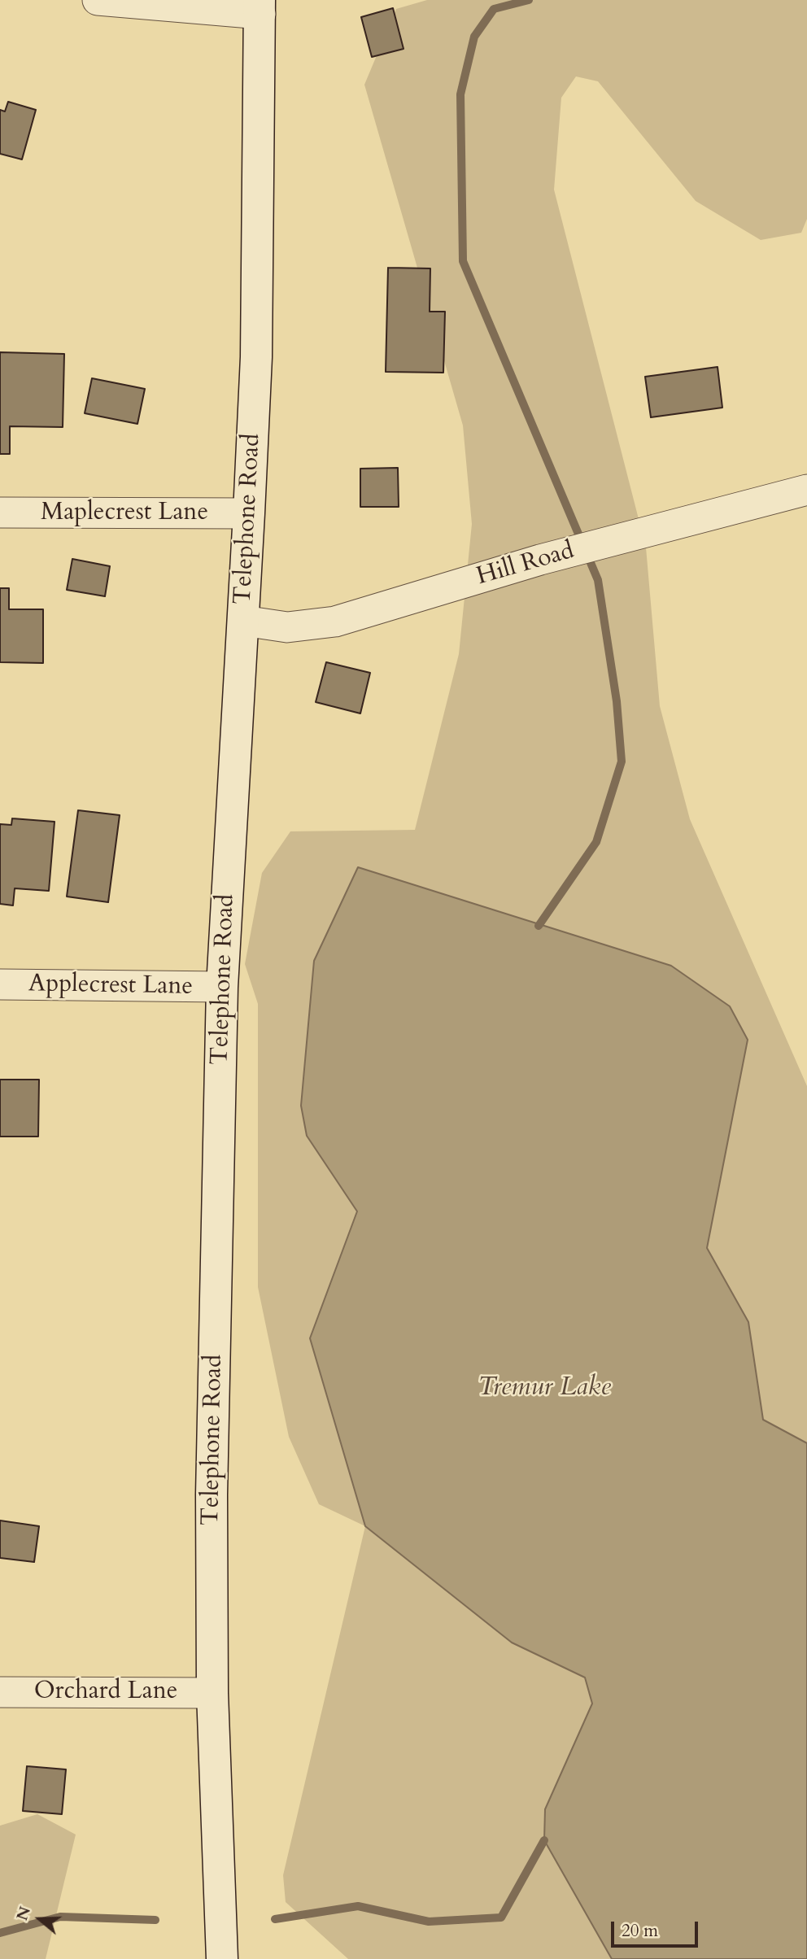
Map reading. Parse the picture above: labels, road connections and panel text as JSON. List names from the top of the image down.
{
  "streets": {
    "street": [
      "Maplecrest Lane",
      "Telephone Road",
      "Hill Road",
      "Applecrest Lane",
      "Orchard Lane"
    ]
  },
  "crossings": [
    ["Maplecrest Lane", "Telephone Road"],
    ["Telephone Road", "Hill Road"],
    ["Telephone Road", "Applecrest Lane"],
    ["Telephone Road", "Orchard Lane"]
  ],
  "water": ["Tremur Lake"],
  "scale_bar": "20 m",
  "north": "left"
}
